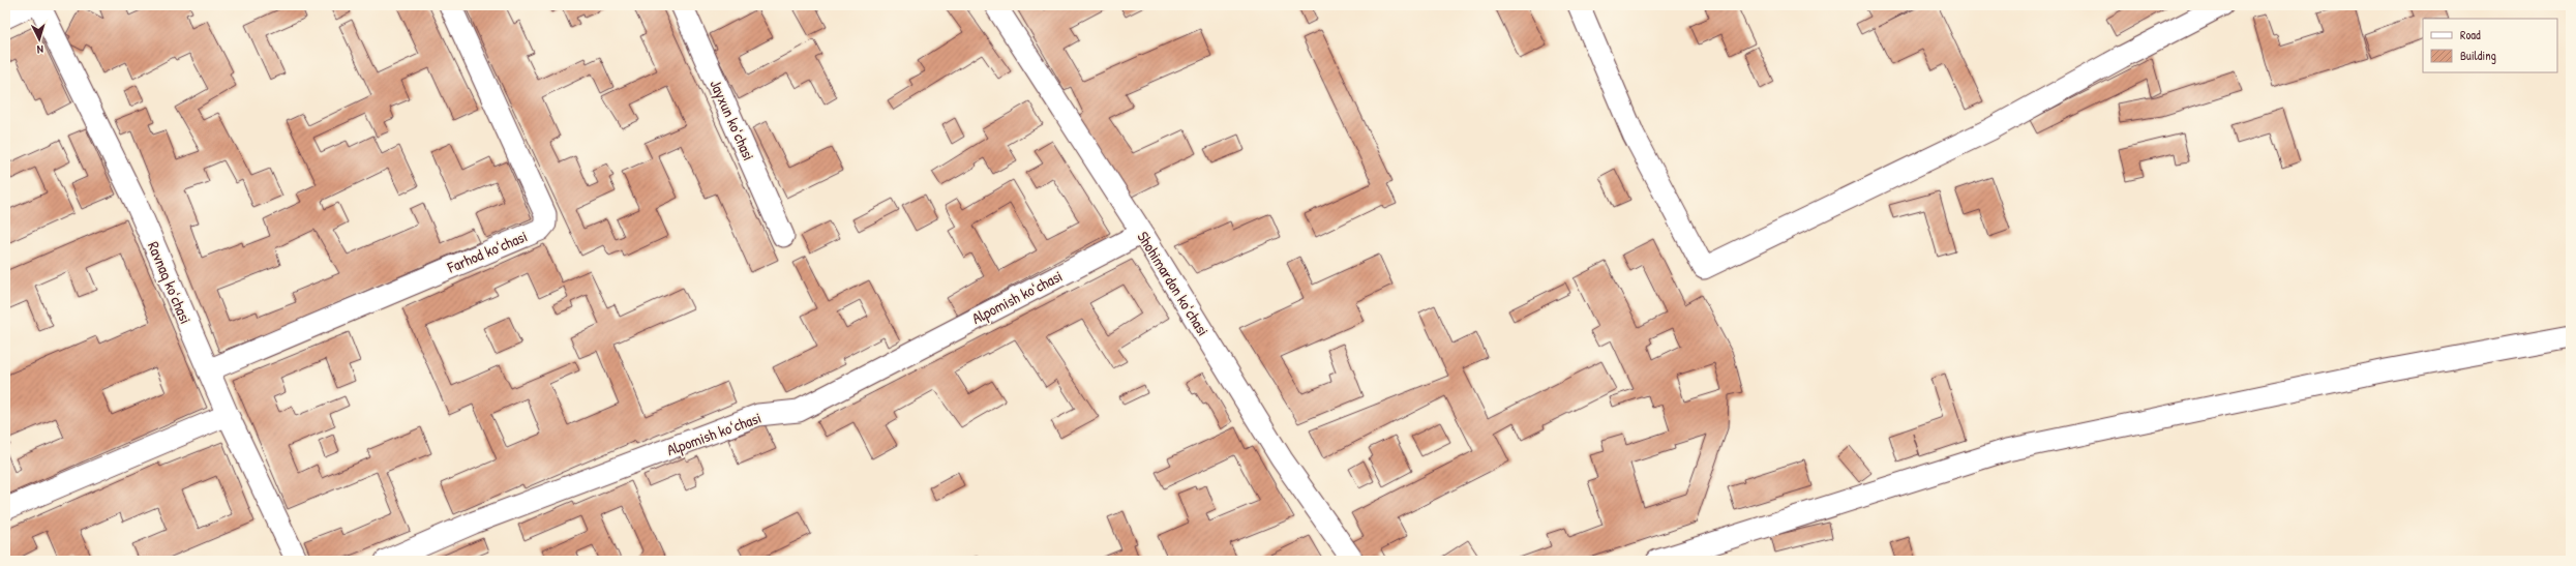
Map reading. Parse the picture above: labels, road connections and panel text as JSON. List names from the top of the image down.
{
  "streets": {
    "street": [
      "Jayxun koʻchasi",
      "Farhod koʻchasi",
      "Ravnaq koʻchasi",
      "Shohimardon koʻchasi",
      "Alpomish koʻchasi"
    ]
  },
  "crossings": [
    ["Farhod koʻchasi", "Ravnaq koʻchasi"],
    ["Shohimardon koʻchasi", "Alpomish koʻchasi"]
  ],
  "legend": ["Road", "Building"],
  "north": "bottom"
}
